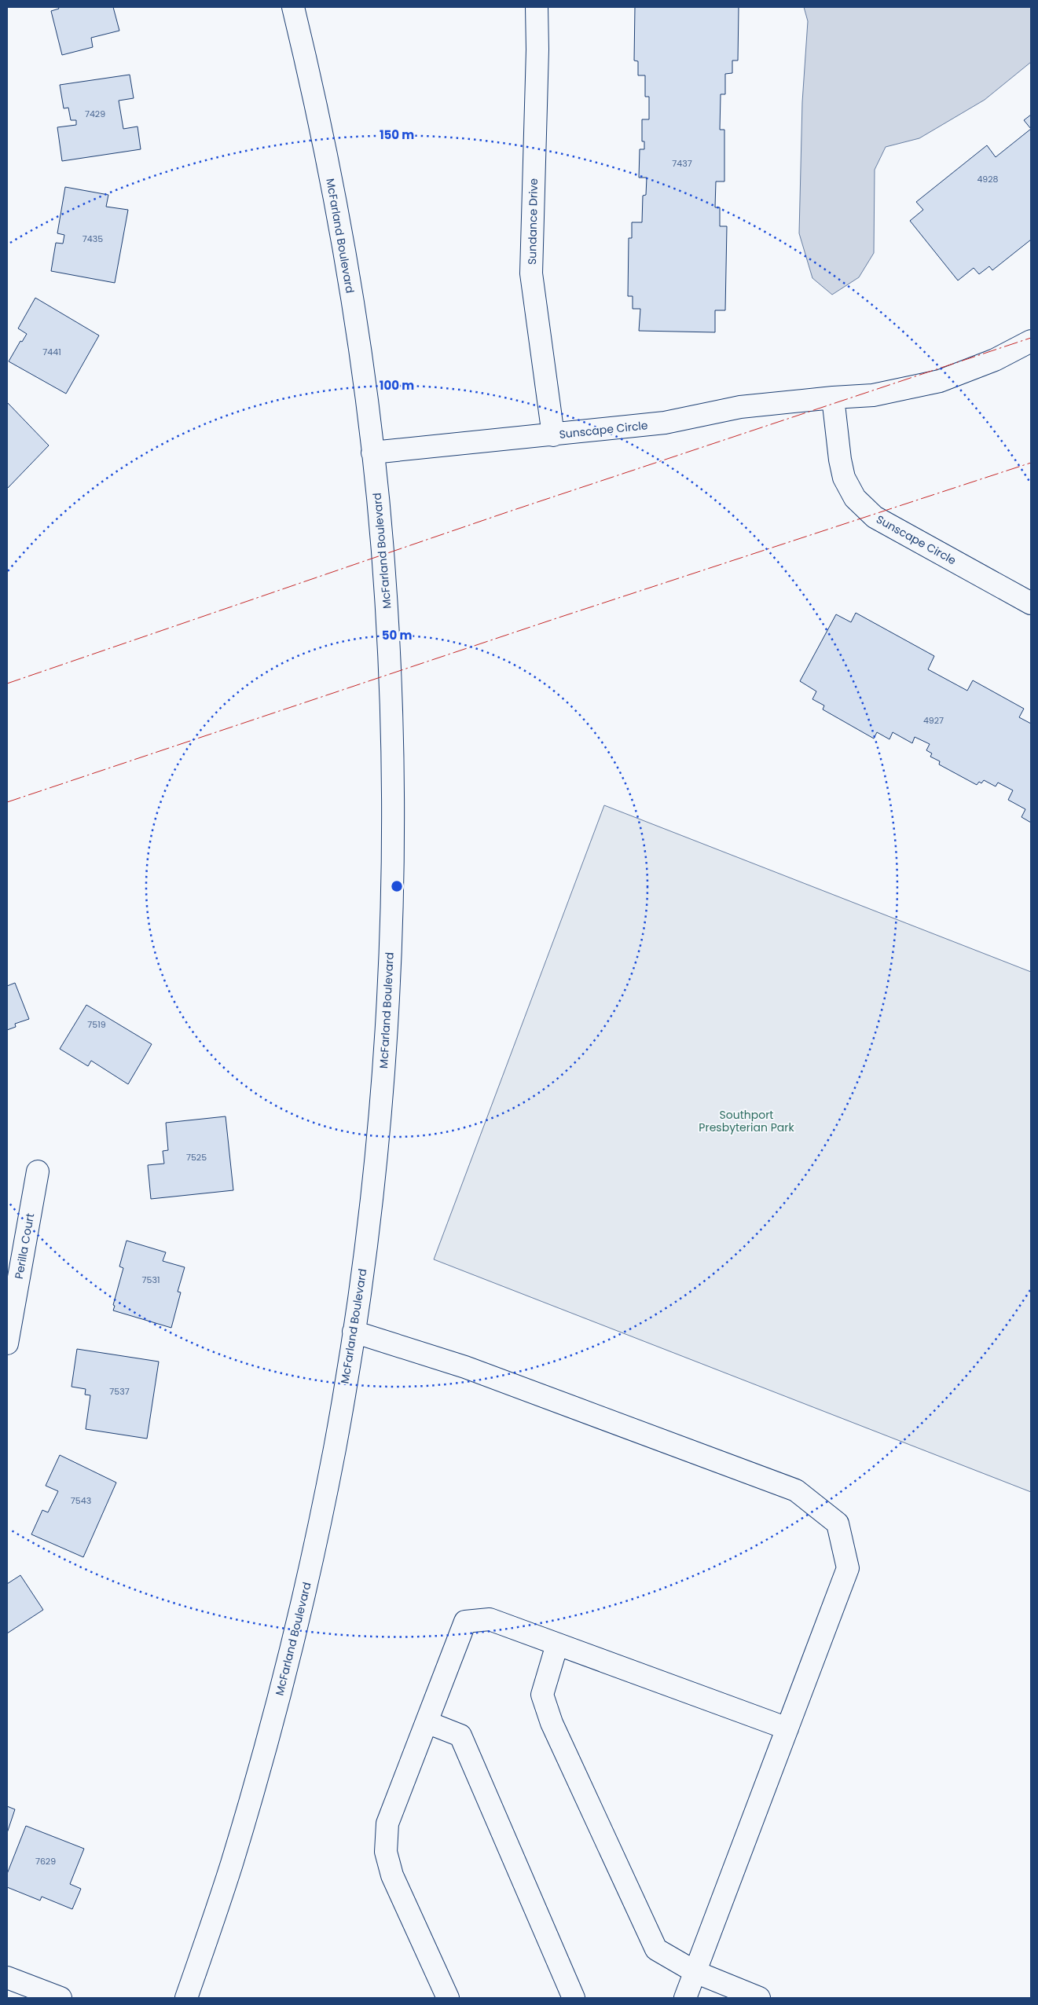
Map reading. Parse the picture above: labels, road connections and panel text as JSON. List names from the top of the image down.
{
  "streets": {
    "street": [
      "Sundance Drive",
      "McFarland Boulevard",
      "Sunscape Circle",
      "Perilla Court"
    ]
  },
  "crossings": [
    ["Sundance Drive", "Sunscape Circle"],
    ["McFarland Boulevard", "Sunscape Circle"]
  ],
  "parks": ["Southport Presbyterian Park"],
  "house_numbers": [
    "7429",
    "7437",
    "4928",
    "7435",
    "7441",
    "4927",
    "7519",
    "7525",
    "7531",
    "7537",
    "7543",
    "7629"
  ],
  "rings": ["150 m", "100 m", "50 m"]
}
